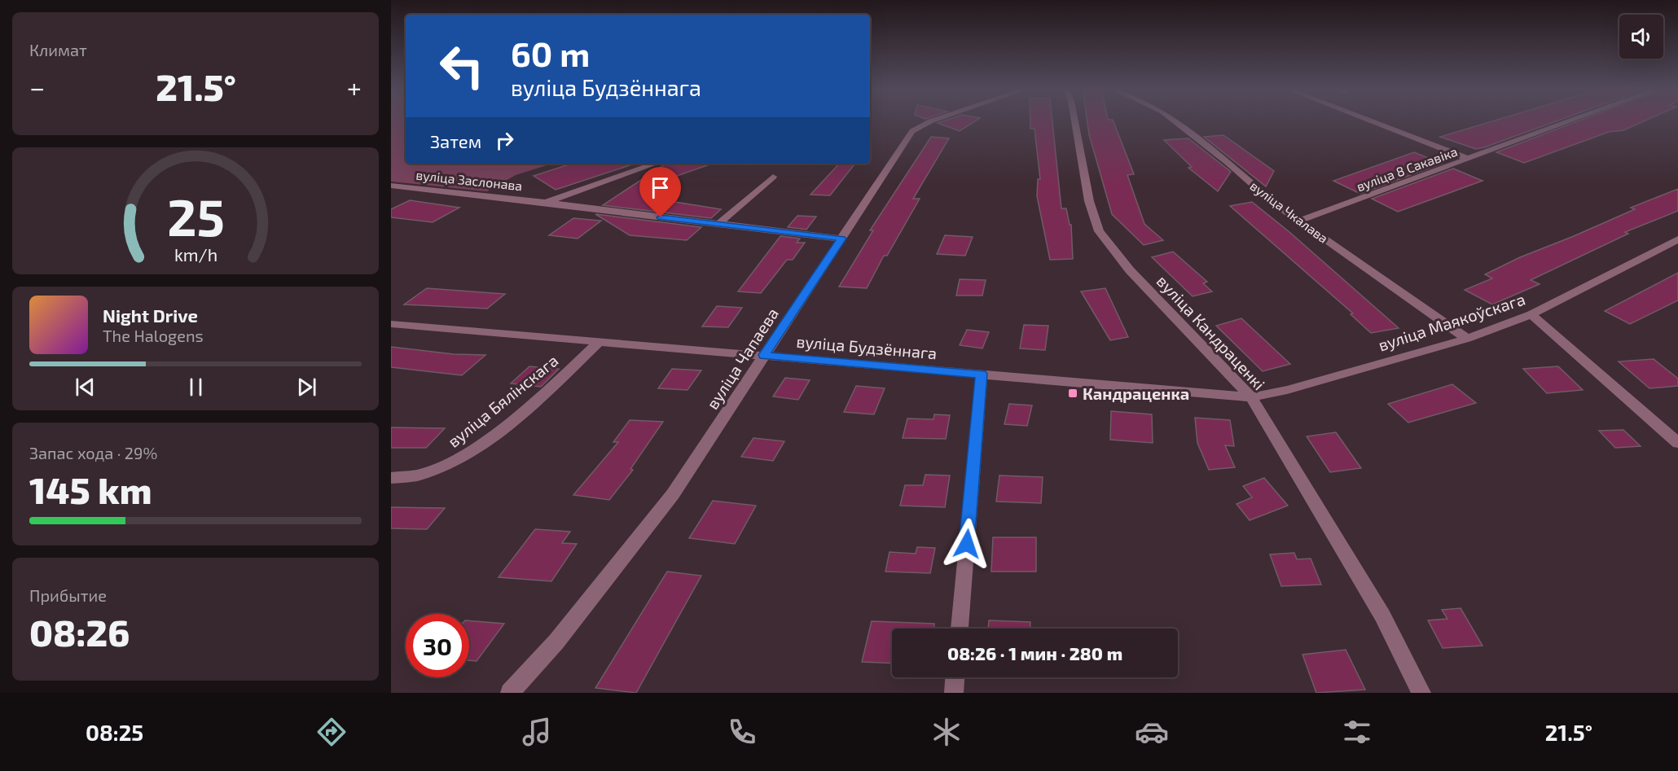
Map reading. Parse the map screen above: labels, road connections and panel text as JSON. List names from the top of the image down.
{
  "streets": {
    "street": [
      "вуліца 8 Сакавіка",
      "вуліца Заслонава",
      "вуліца Чкалава",
      "вуліца Маякоўскага",
      "вуліца Кандраценкі",
      "вуліца Будзённага",
      "вуліца Чапаева",
      "вуліца Бялінскага"
    ]
  },
  "crossings": [
    ["вуліца 8 Сакавіка", "вуліца Чкалава"],
    ["вуліца Заслонава", "вуліца Чапаева"],
    ["вуліца Чкалава", "вуліца Маякоўскага"],
    ["вуліца Маякоўскага", "вуліца Кандраценкі"],
    ["вуліца Маякоўскага", "вуліца Будзённага"],
    ["вуліца Кандраценкі", "вуліца Будзённага"],
    ["вуліца Будзённага", "вуліца Чапаева"],
    ["вуліца Будзённага", "вуліца Бялінскага"]
  ],
  "places": {
    "transit": ["Кандраценка"]
  },
  "page": {
    "tile": [
      "Климат",
      ["Запас хода · 29%", "145 km"],
      ["Прибытие", "08:26"]
    ],
    "turn": ["60 m", "вуліца Будзённага"],
    "heat": ["−", "21.5°", "+"],
    "then": "Затем",
    "song": ["Night Drive", "The Halogens"],
    "limit": "30",
    "trip": "08:26 · 1 мин · 280 m",
    "tabs": ["08:25", "21.5°"],
    "gauge": ["25", "km/h"]
  }
}
